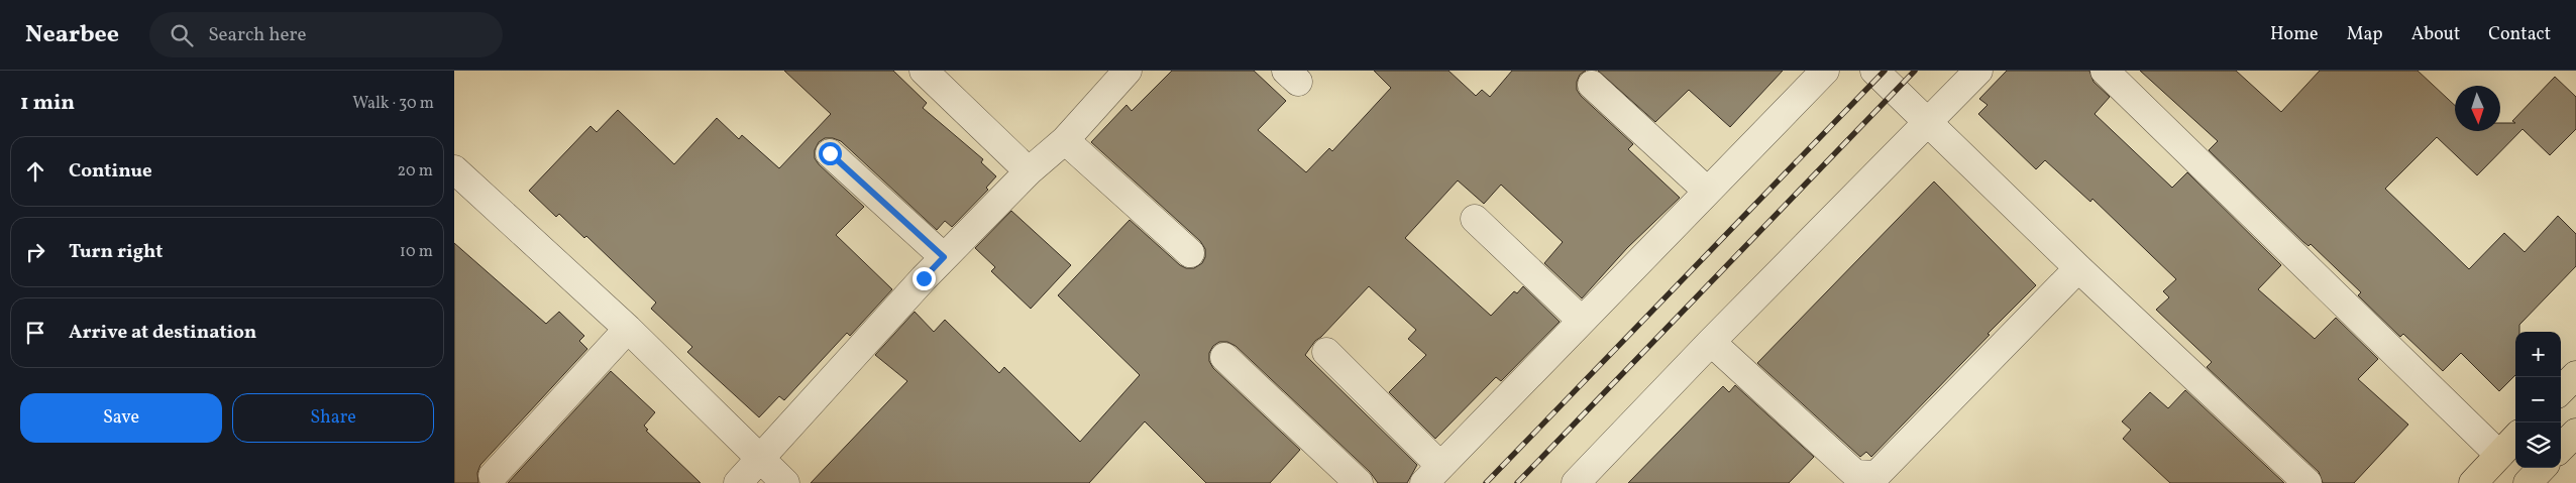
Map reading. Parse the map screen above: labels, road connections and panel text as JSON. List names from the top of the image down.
{
  "north": "bottom",
  "page": {
    "header": "Nearbee",
    "search": "Search here",
    "nav": [
      "Home",
      "Map",
      "About",
      "Contact"
    ],
    "heading": ["1 min", "Walk · 30 m"],
    "list": [
      ["Continue", "20 m"],
      ["Turn right", "10 m"],
      "Arrive at destination"
    ],
    "map_buttons": ["+", "−"],
    "buttons": ["Save", "Share"]
  }
}
